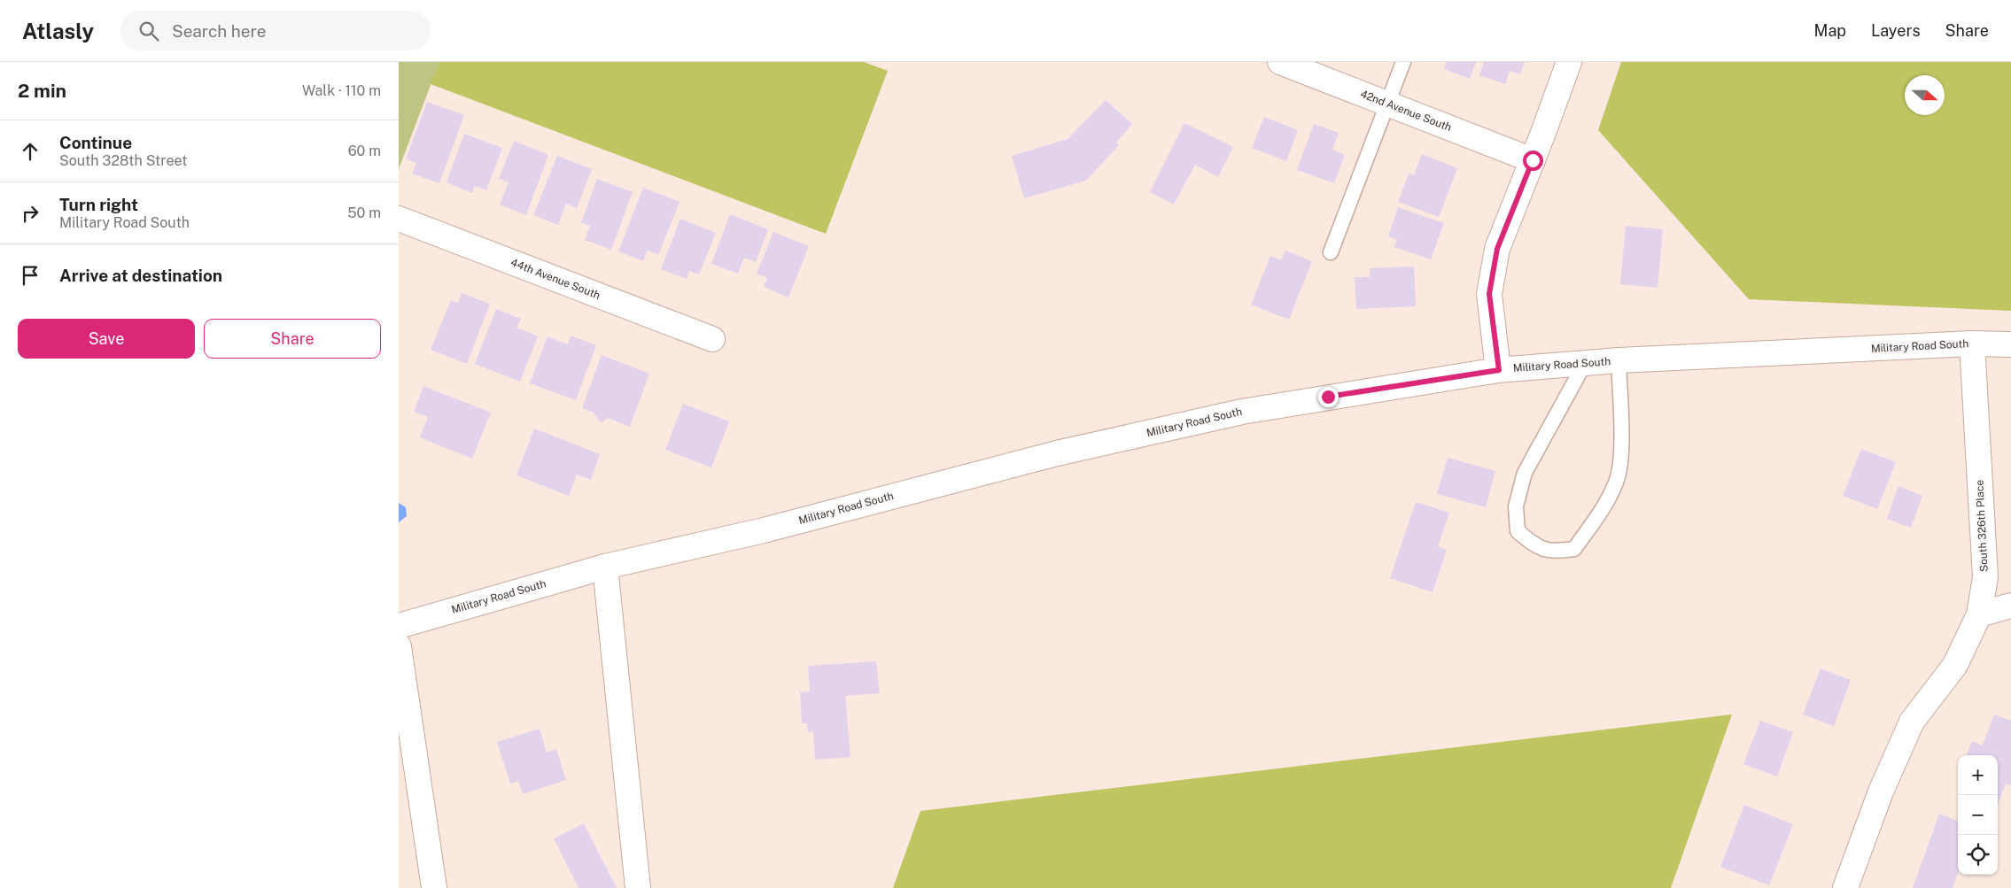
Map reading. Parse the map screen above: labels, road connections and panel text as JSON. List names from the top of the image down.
{
  "streets": {
    "street": [
      "42nd Avenue South",
      "44th Avenue South",
      "Military Road South",
      "South 326th Place"
    ]
  },
  "crossings": [
    ["Military Road South", "South 326th Place"]
  ],
  "north": "right",
  "page": {
    "header": "Atlasly",
    "search": "Search here",
    "nav": ["Map", "Layers", "Share"],
    "heading": ["2 min", "Walk · 110 m"],
    "list": [
      ["Continue", "South 328th Street", "60 m"],
      ["Turn right", "Military Road South", "50 m"],
      "Arrive at destination"
    ],
    "buttons": ["Save", "Share"],
    "map_buttons": ["+", "−"]
  }
}
